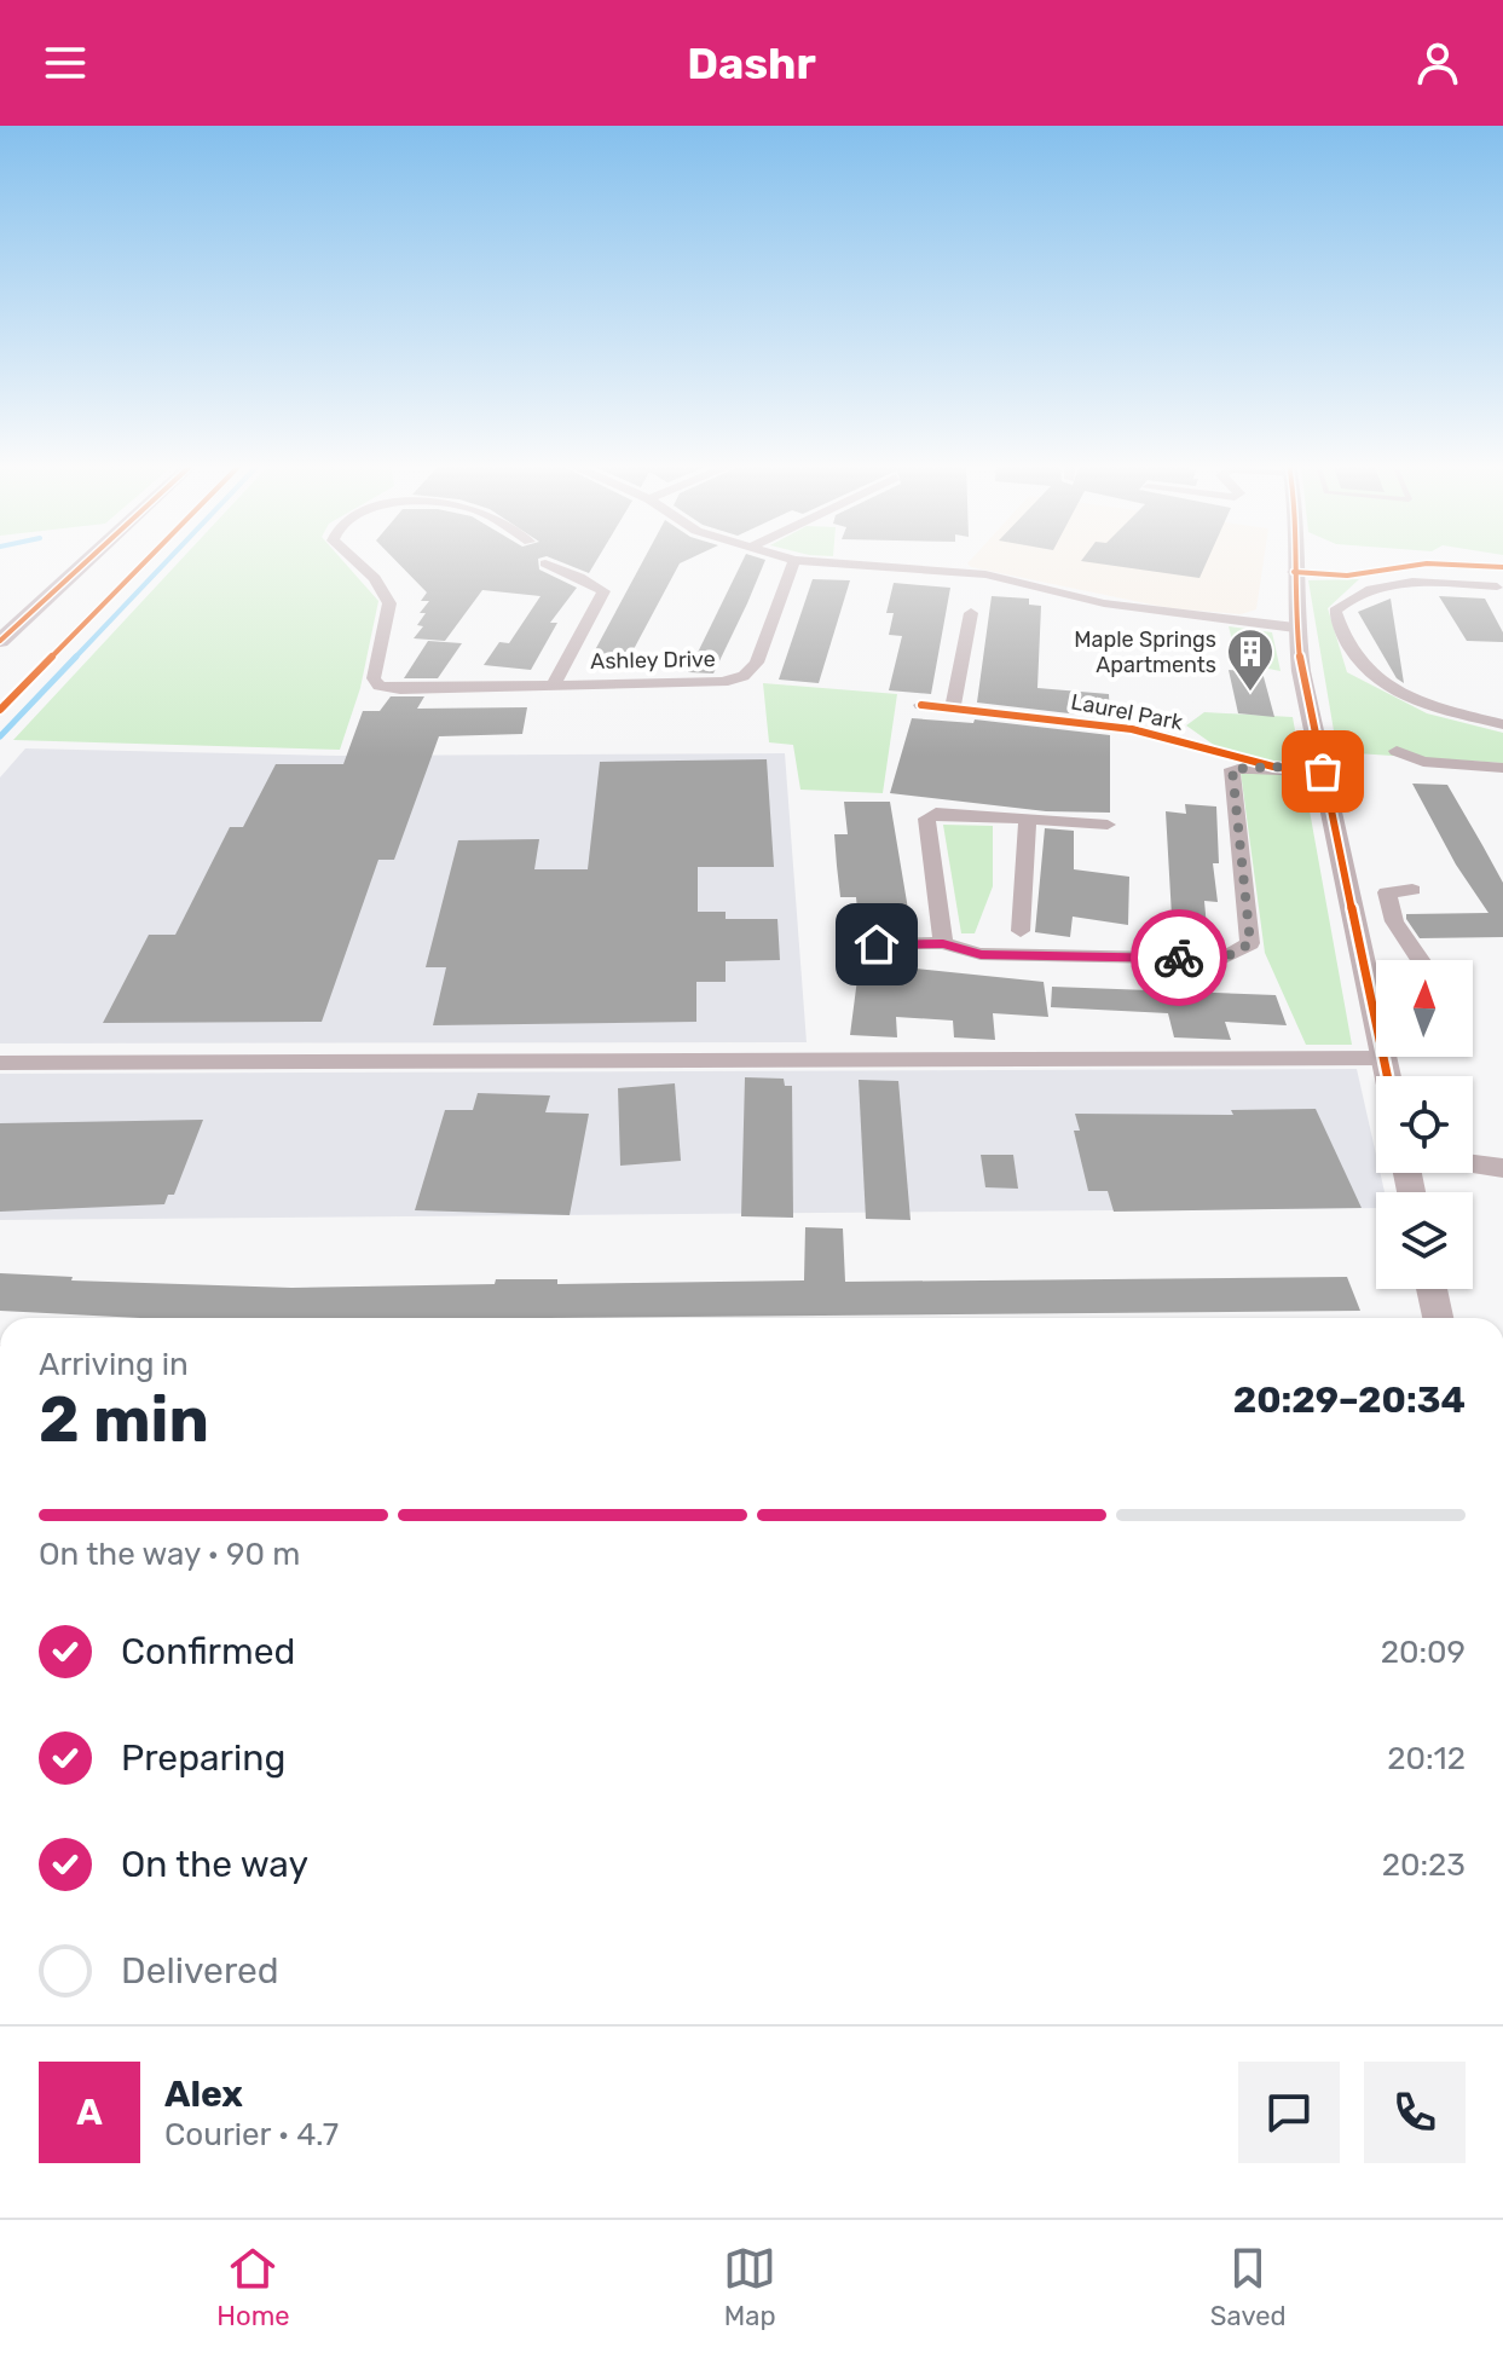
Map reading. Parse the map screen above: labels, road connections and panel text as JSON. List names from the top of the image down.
{
  "streets": {
    "street": ["Ashley Drive", "Laurel Park"]
  },
  "places": {
    "building": ["Maple Springs Apartments"]
  },
  "north": "top",
  "page": {
    "header": "Dashr",
    "heading": ["2 min", "Arriving in", "20:29–20:34"],
    "panel": ["Alex", "Courier · 4.7"],
    "bar": "On the way · 90 m",
    "list": [
      ["Confirmed", "20:09"],
      ["Preparing", "20:12"],
      ["On the way", "20:23"],
      "Delivered"
    ],
    "round": "A",
    "tabs": ["Home", "Map", "Saved"]
  }
}
